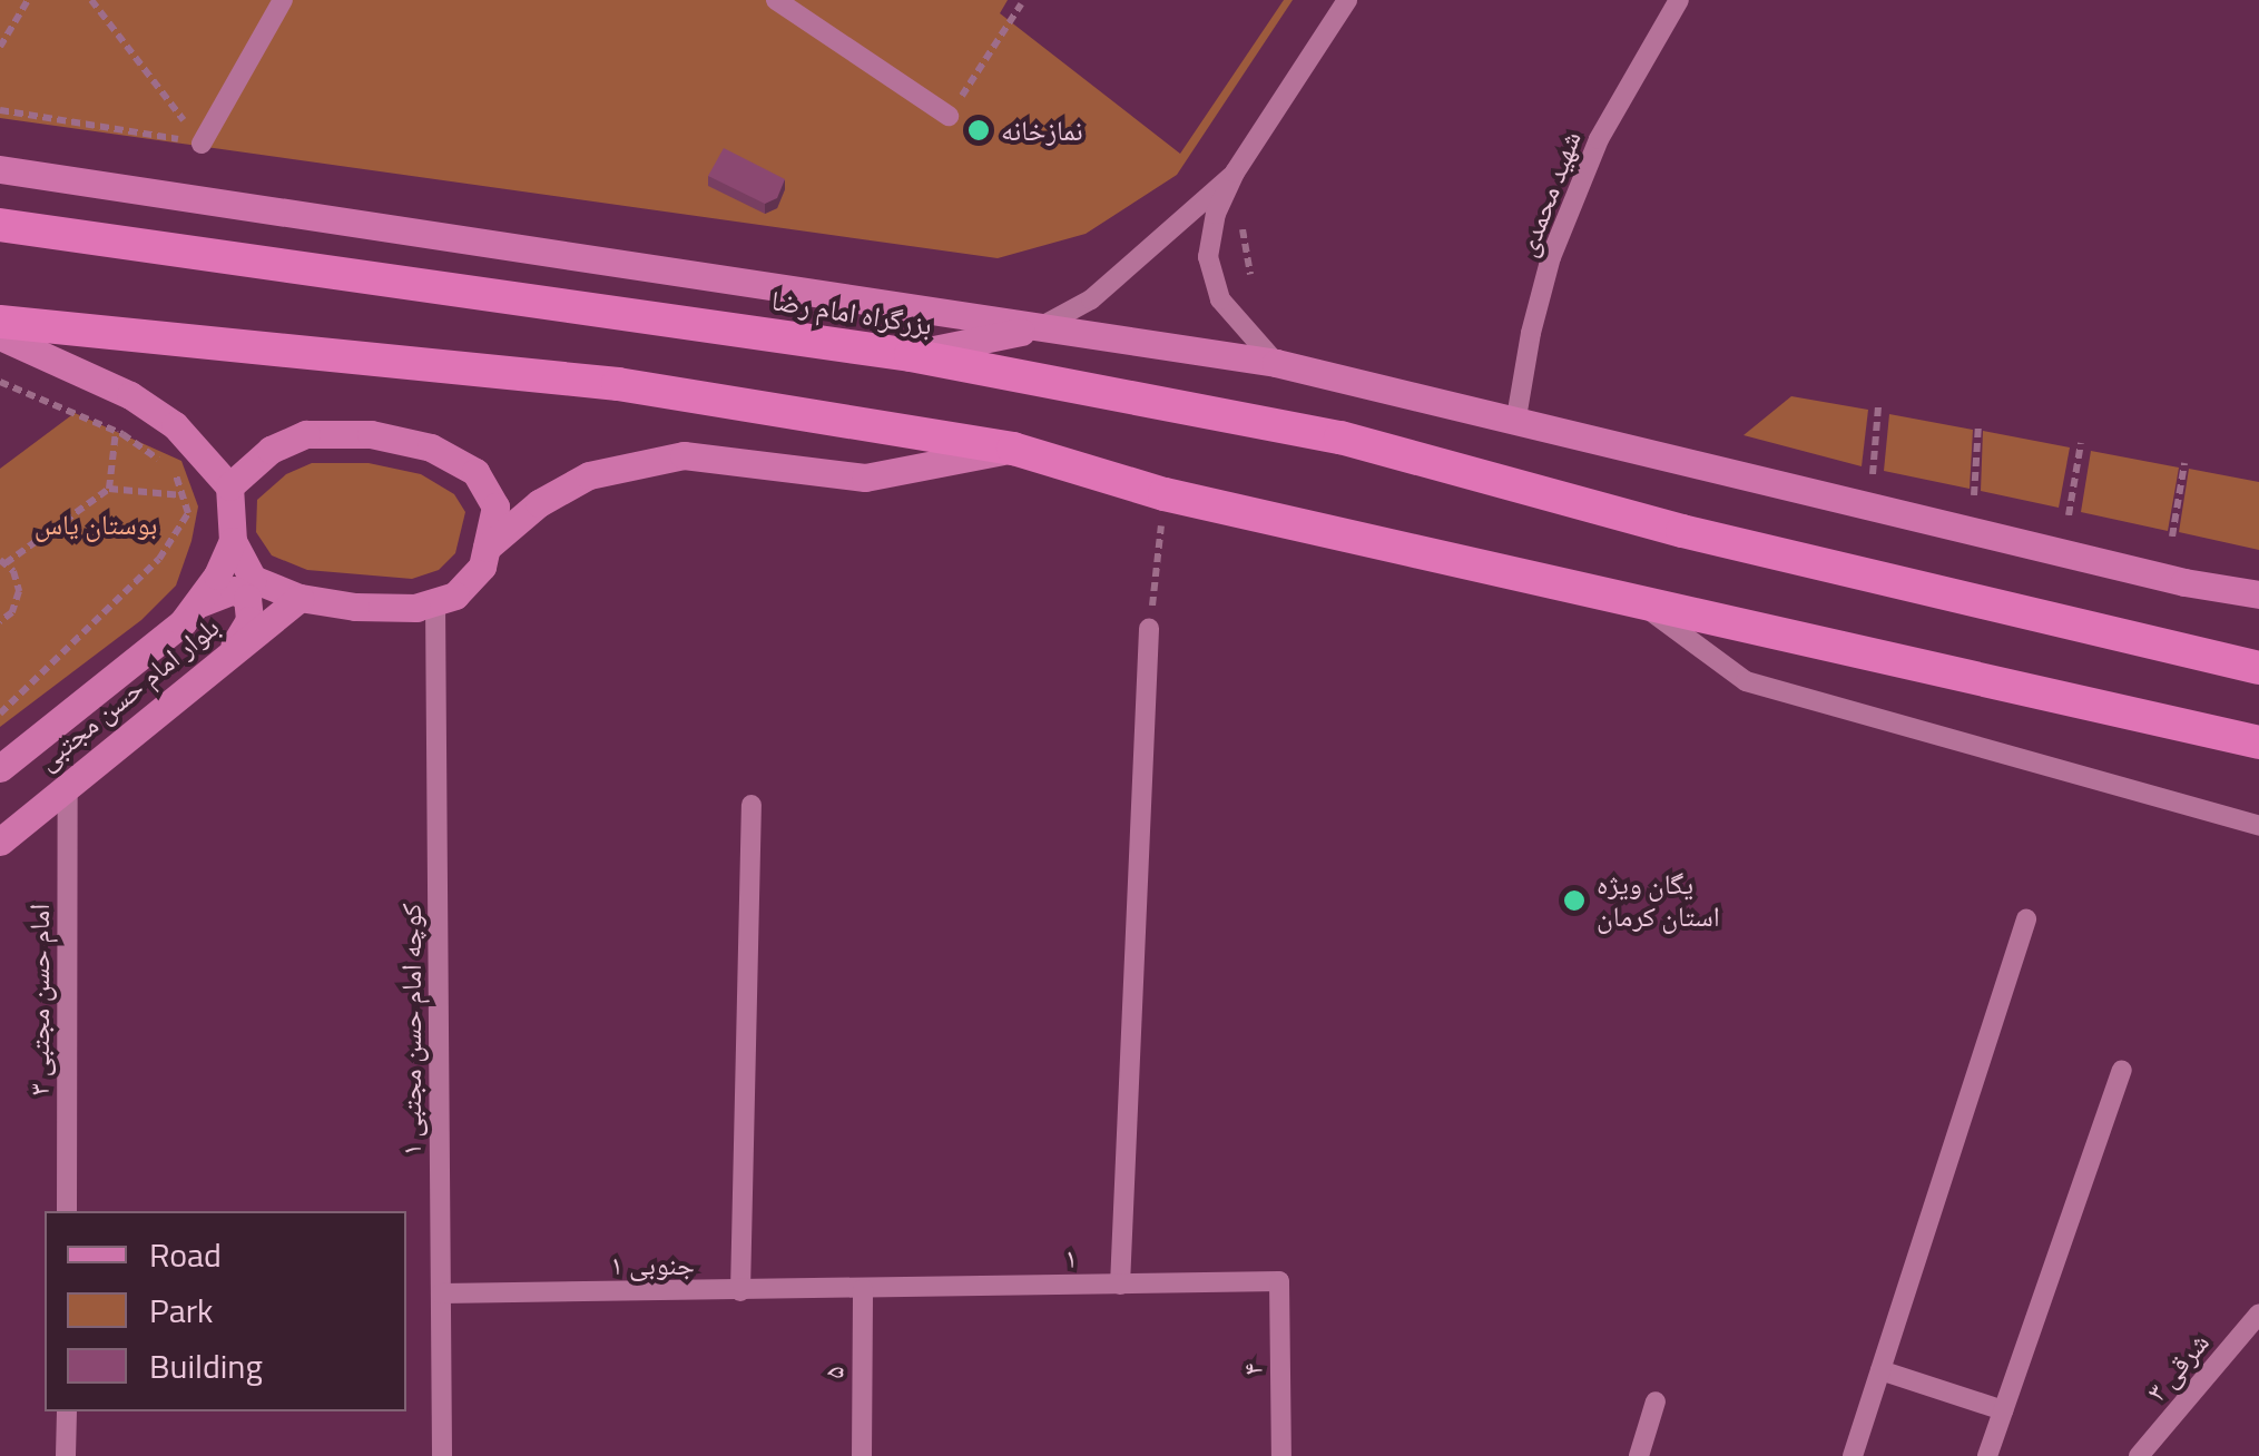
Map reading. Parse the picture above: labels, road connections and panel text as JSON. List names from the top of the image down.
{
  "streets": {
    "highway": ["بزرگراه امام رضا"],
    "main road": ["بلوار امام حسن مجتبی"],
    "street": [
      "شهید محمدی",
      "امام حسن مجتبی ۳",
      "کوچه امام حسن مجتبی ۱",
      "۱‍",
      "۱ جنوبی",
      "۳ شرقی",
      "۴",
      "۵"
    ]
  },
  "crossings": [
    ["بلوار امام حسن مجتبی", "امام حسن مجتبی ۳"],
    ["بلوار امام حسن مجتبی", "کوچه امام حسن مجتبی ۱"],
    ["کوچه امام حسن مجتبی ۱", "۱ جنوبی"],
    ["۱‍", "۱ جنوبی"],
    ["۱‍", "۴"],
    ["۱‍", "۵"],
    ["۱ جنوبی", "۵"]
  ],
  "parks": ["بوستان یاس"],
  "places": ["نمازخانه", "یگان ویژه استان کرمان"],
  "legend": ["Road", "Park", "Building"]
}
